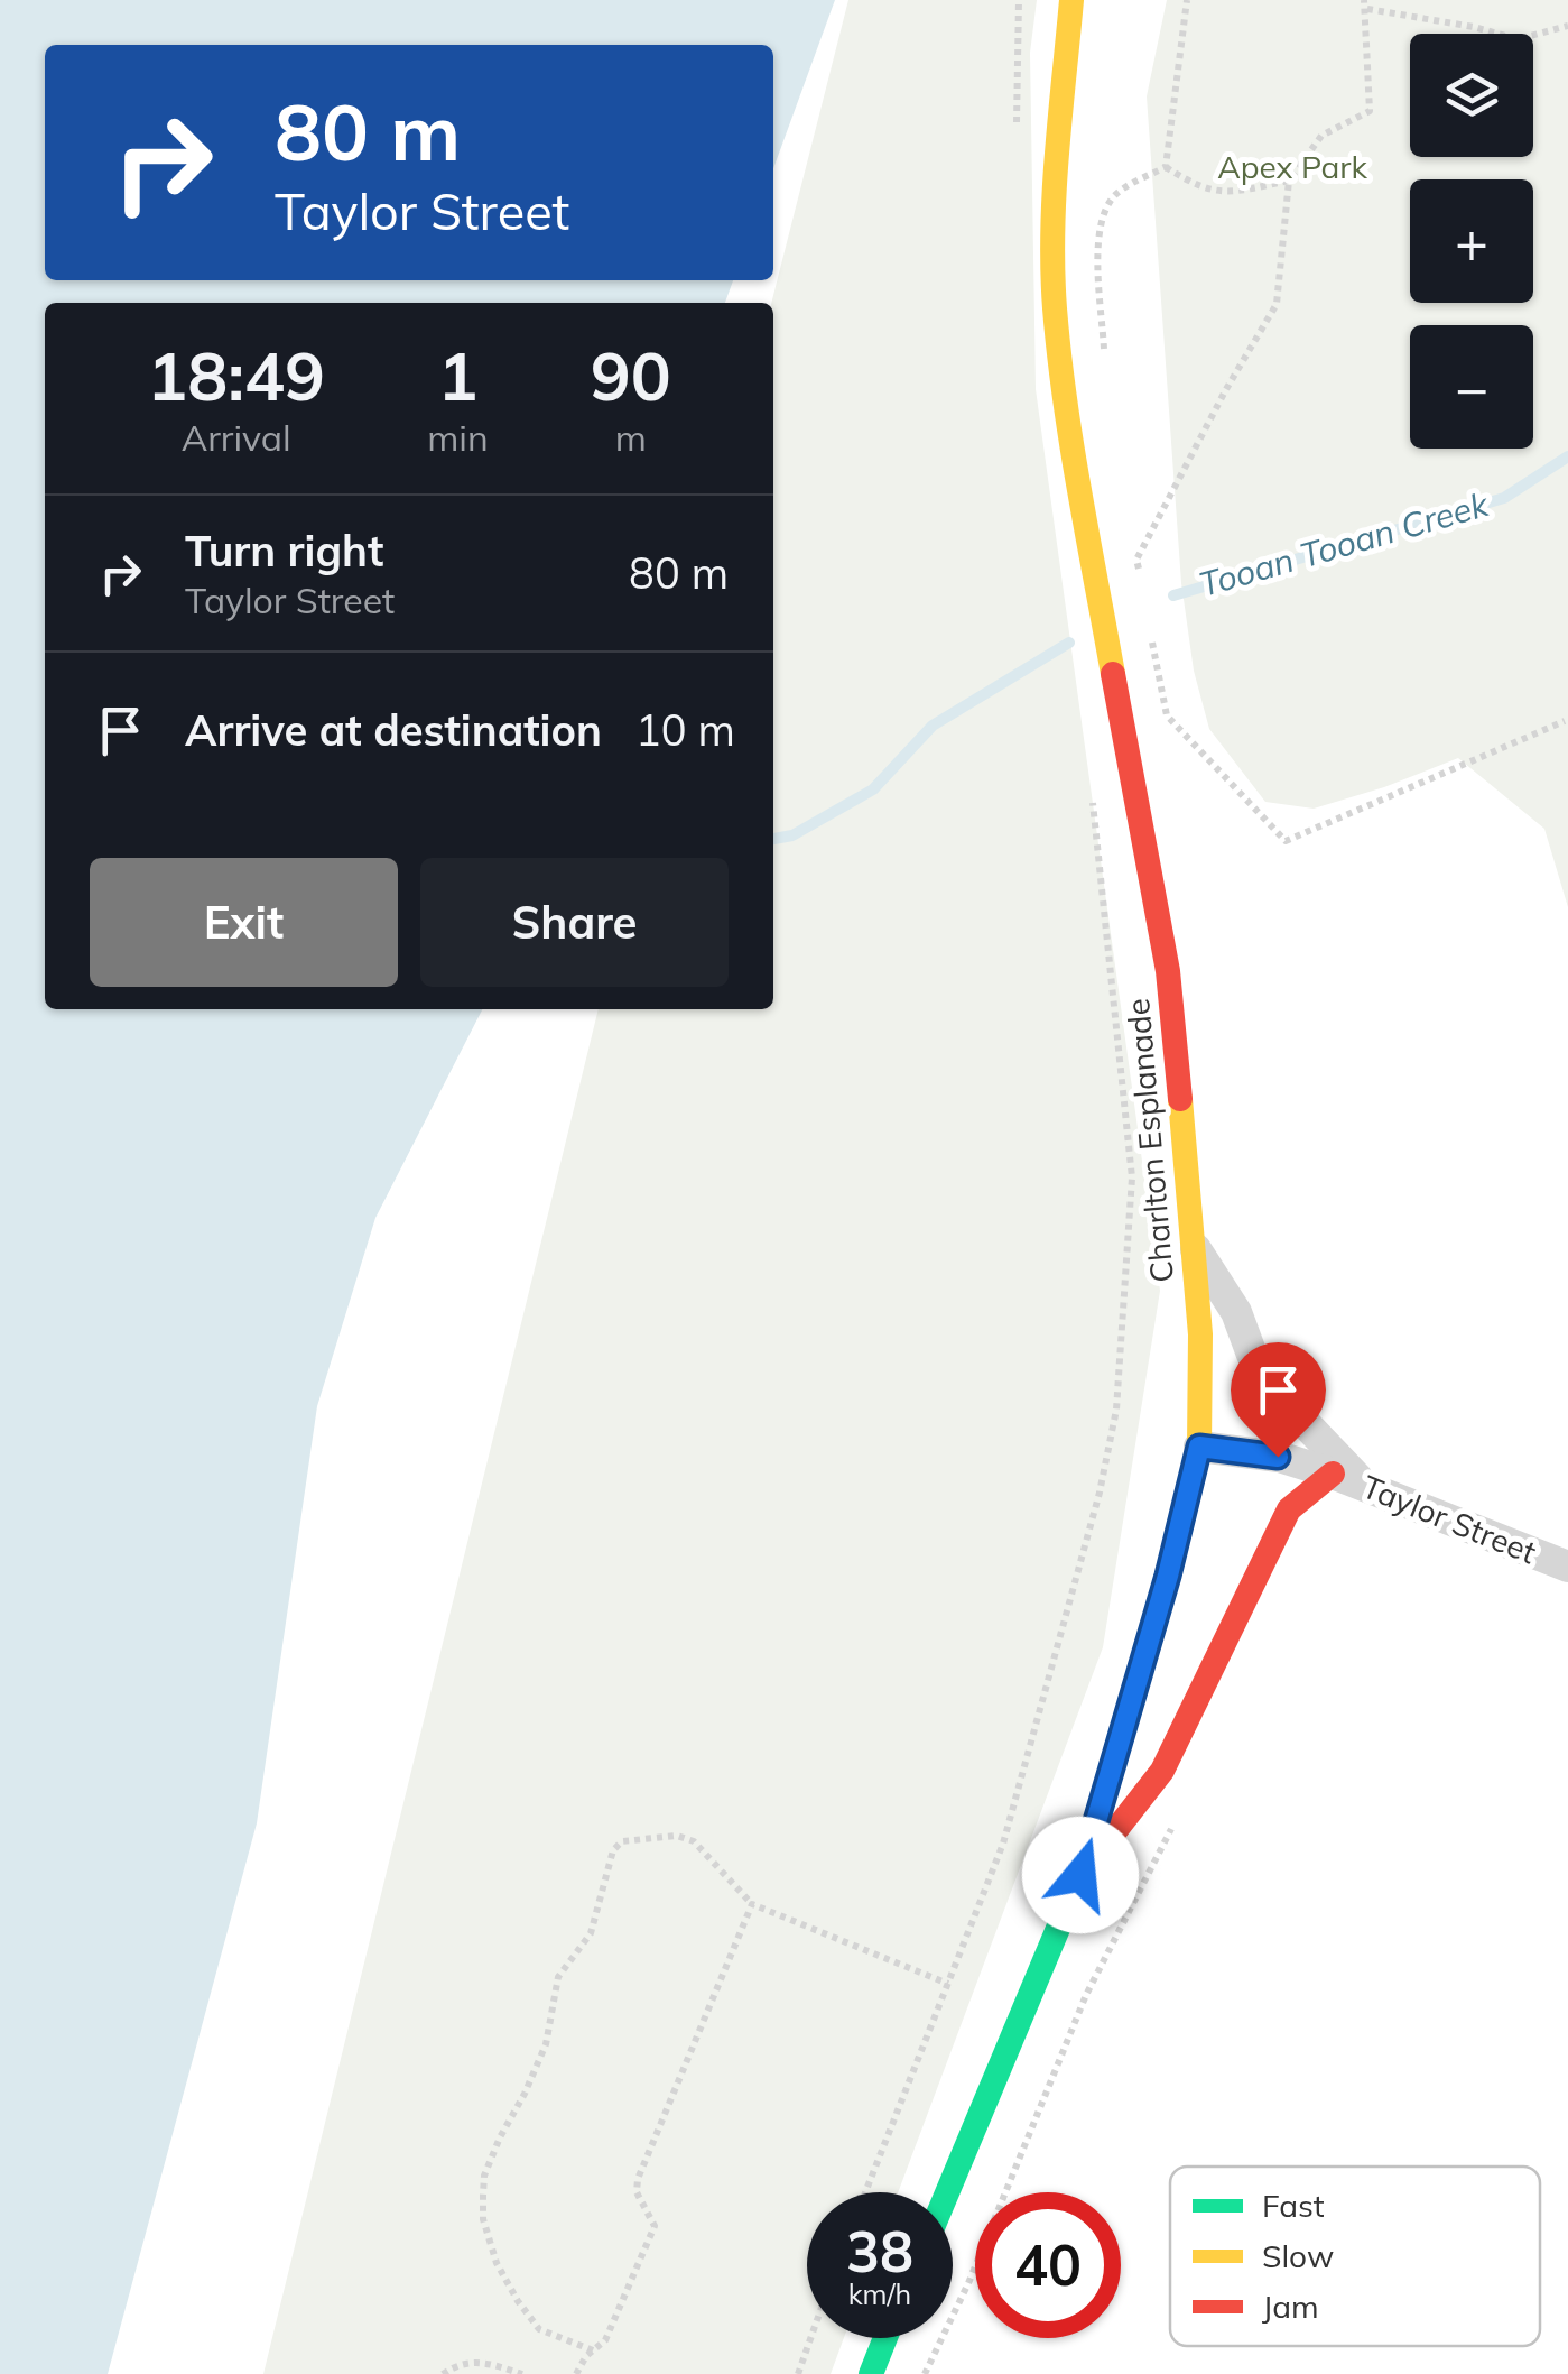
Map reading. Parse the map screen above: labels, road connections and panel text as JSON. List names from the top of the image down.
{
  "streets": {
    "street": ["Charlton Esplanade", "Taylor Street"]
  },
  "crossings": [
    ["Charlton Esplanade", "Taylor Street"]
  ],
  "water": ["Tooan Tooan Creek"],
  "parks": ["Apex Park"],
  "legend": ["Fast", "Slow", "Jam"],
  "page": {
    "map_buttons": ["+", "−"],
    "turn": ["80 m", "Taylor Street"],
    "eta": [
      "18:49",
      "Arrival",
      "1",
      "min",
      "90",
      "m"
    ],
    "list": [
      {
        "name": "Turn right",
        "note": "Taylor Street",
        "value": "80 m"
      },
      {
        "name": "Arrive at destination",
        "value": "10 m"
      }
    ],
    "buttons": ["Exit", "Share"],
    "speed": "38 km/h",
    "limit": "40"
  }
}
